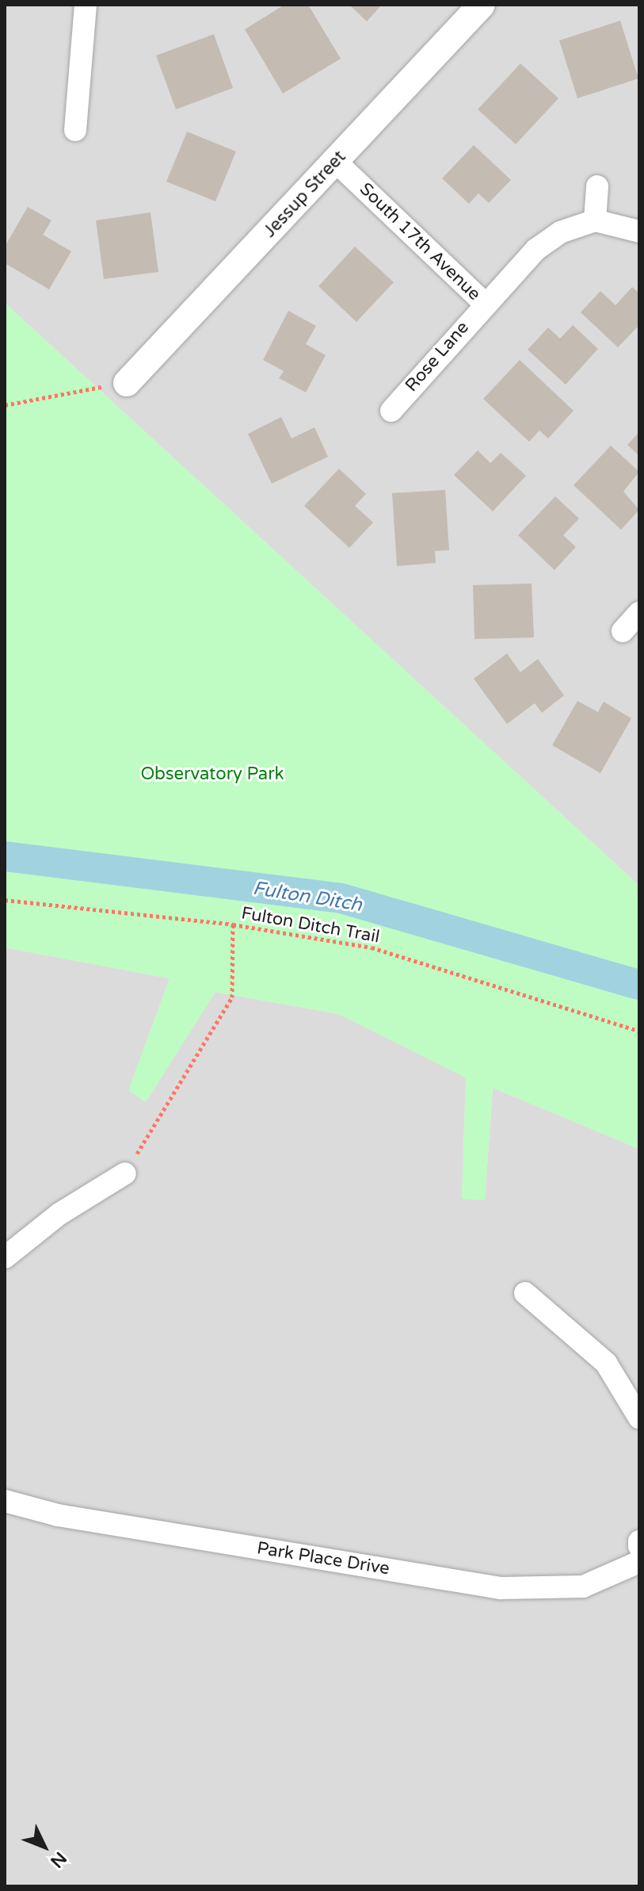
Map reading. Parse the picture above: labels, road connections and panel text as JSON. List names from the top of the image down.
{
  "streets": {
    "street": [
      "Jessup Street",
      "South 17th Avenue",
      "Rose Lane",
      "Park Place Drive"
    ],
    "path": ["Fulton Ditch Trail"]
  },
  "crossings": [
    ["Jessup Street", "South 17th Avenue"],
    ["South 17th Avenue", "Rose Lane"]
  ],
  "water": ["Fulton Ditch"],
  "parks": ["Observatory Park"],
  "north": "bottom right"
}
